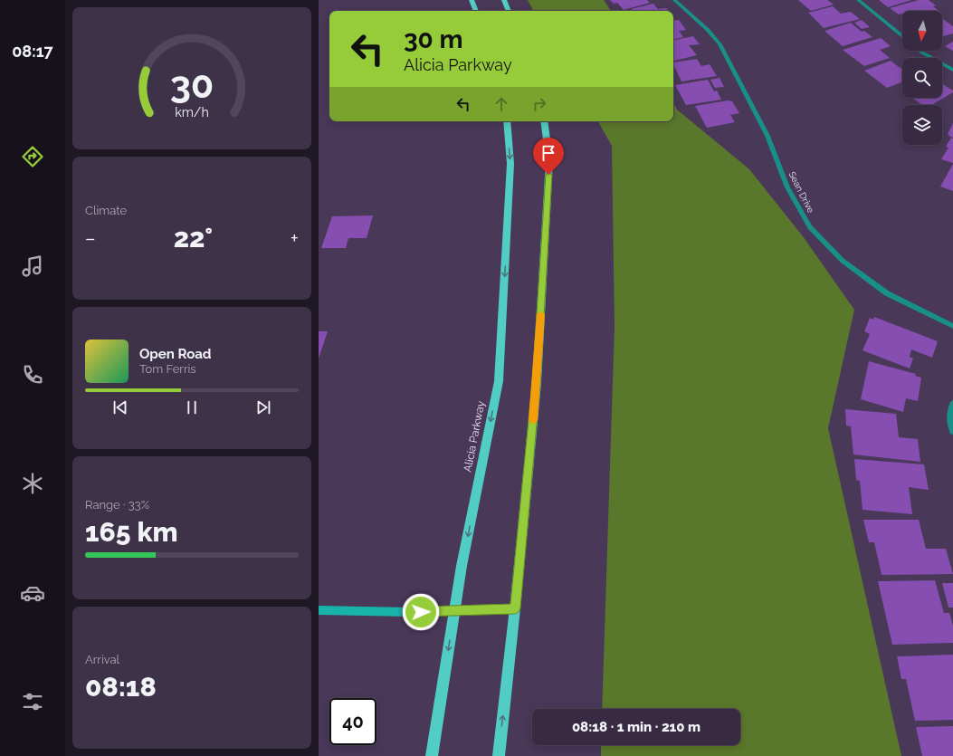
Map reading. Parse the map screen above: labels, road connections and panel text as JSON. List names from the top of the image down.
{
  "streets": {
    "main road": ["Alicia Parkway"],
    "street": ["Sean Drive"]
  },
  "north": "bottom",
  "page": {
    "tabs": "08:17",
    "turn": ["30 m", "Alicia Parkway"],
    "tile": [
      "Climate",
      ["Range · 33%", "165 km"],
      ["Arrival", "08:18"]
    ],
    "heat": ["−", "22°", "+"],
    "song": ["Open Road", "Tom Ferris"],
    "limit": "40",
    "trip": "08:18 · 1 min · 210 m",
    "gauge": ["30", "km/h"]
  }
}
